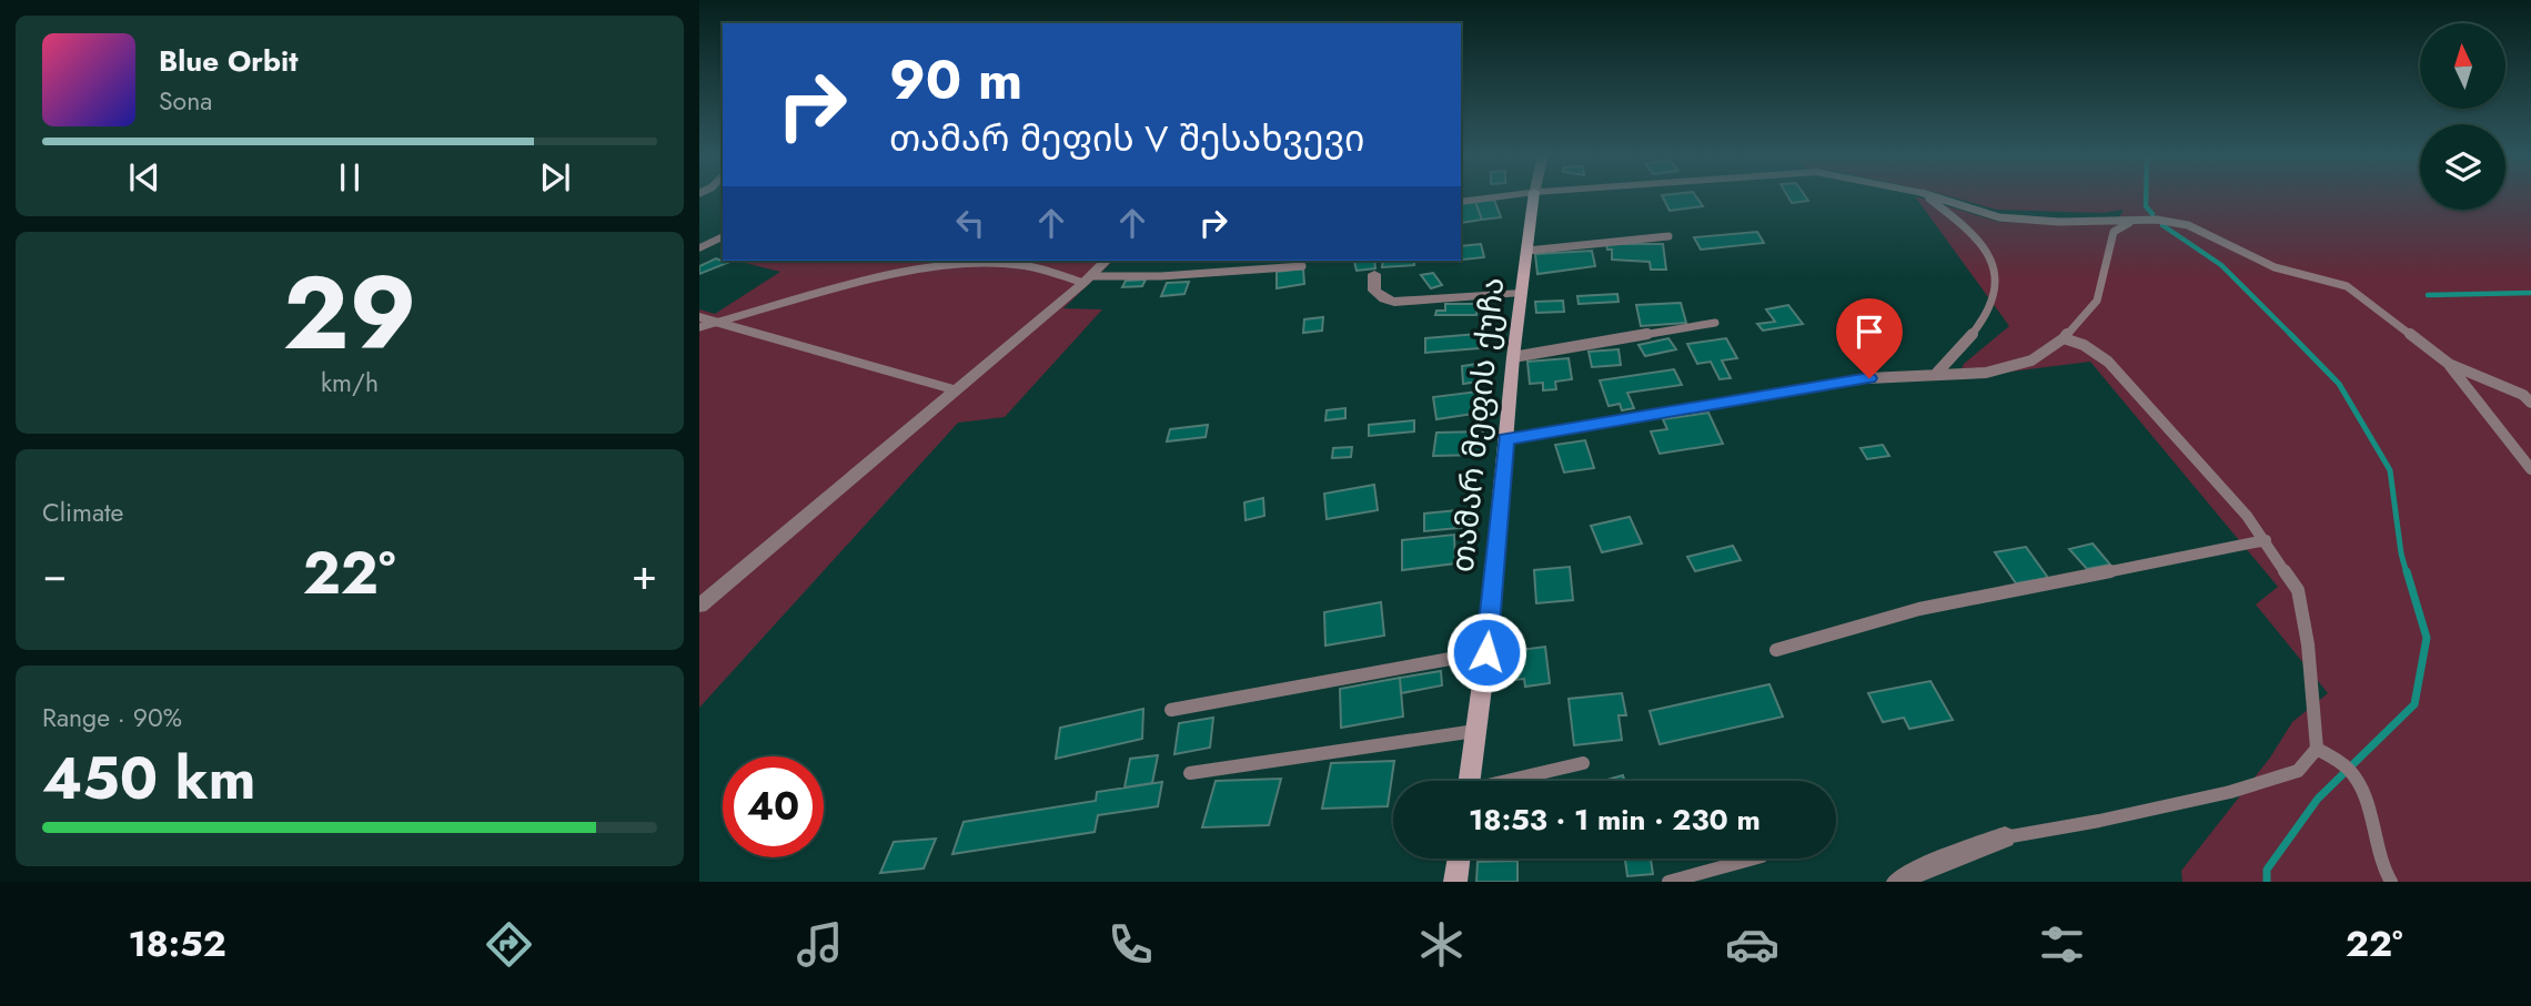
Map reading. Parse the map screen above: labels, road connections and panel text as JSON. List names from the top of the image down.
{
  "streets": {
    "street": ["თამარ მეფის ქუჩა"]
  },
  "north": "top",
  "page": {
    "turn": ["90 m", "თამარ მეფის V შესახვევი"],
    "song": ["Blue Orbit", "Sona"],
    "tile": [
      ["29", "km/h"],
      "Climate",
      ["Range · 90%", "450 km"]
    ],
    "heat": ["−", "22°", "+"],
    "limit": "40",
    "trip": "18:53 · 1 min · 230 m",
    "tabs": ["18:52", "22°"]
  }
}
